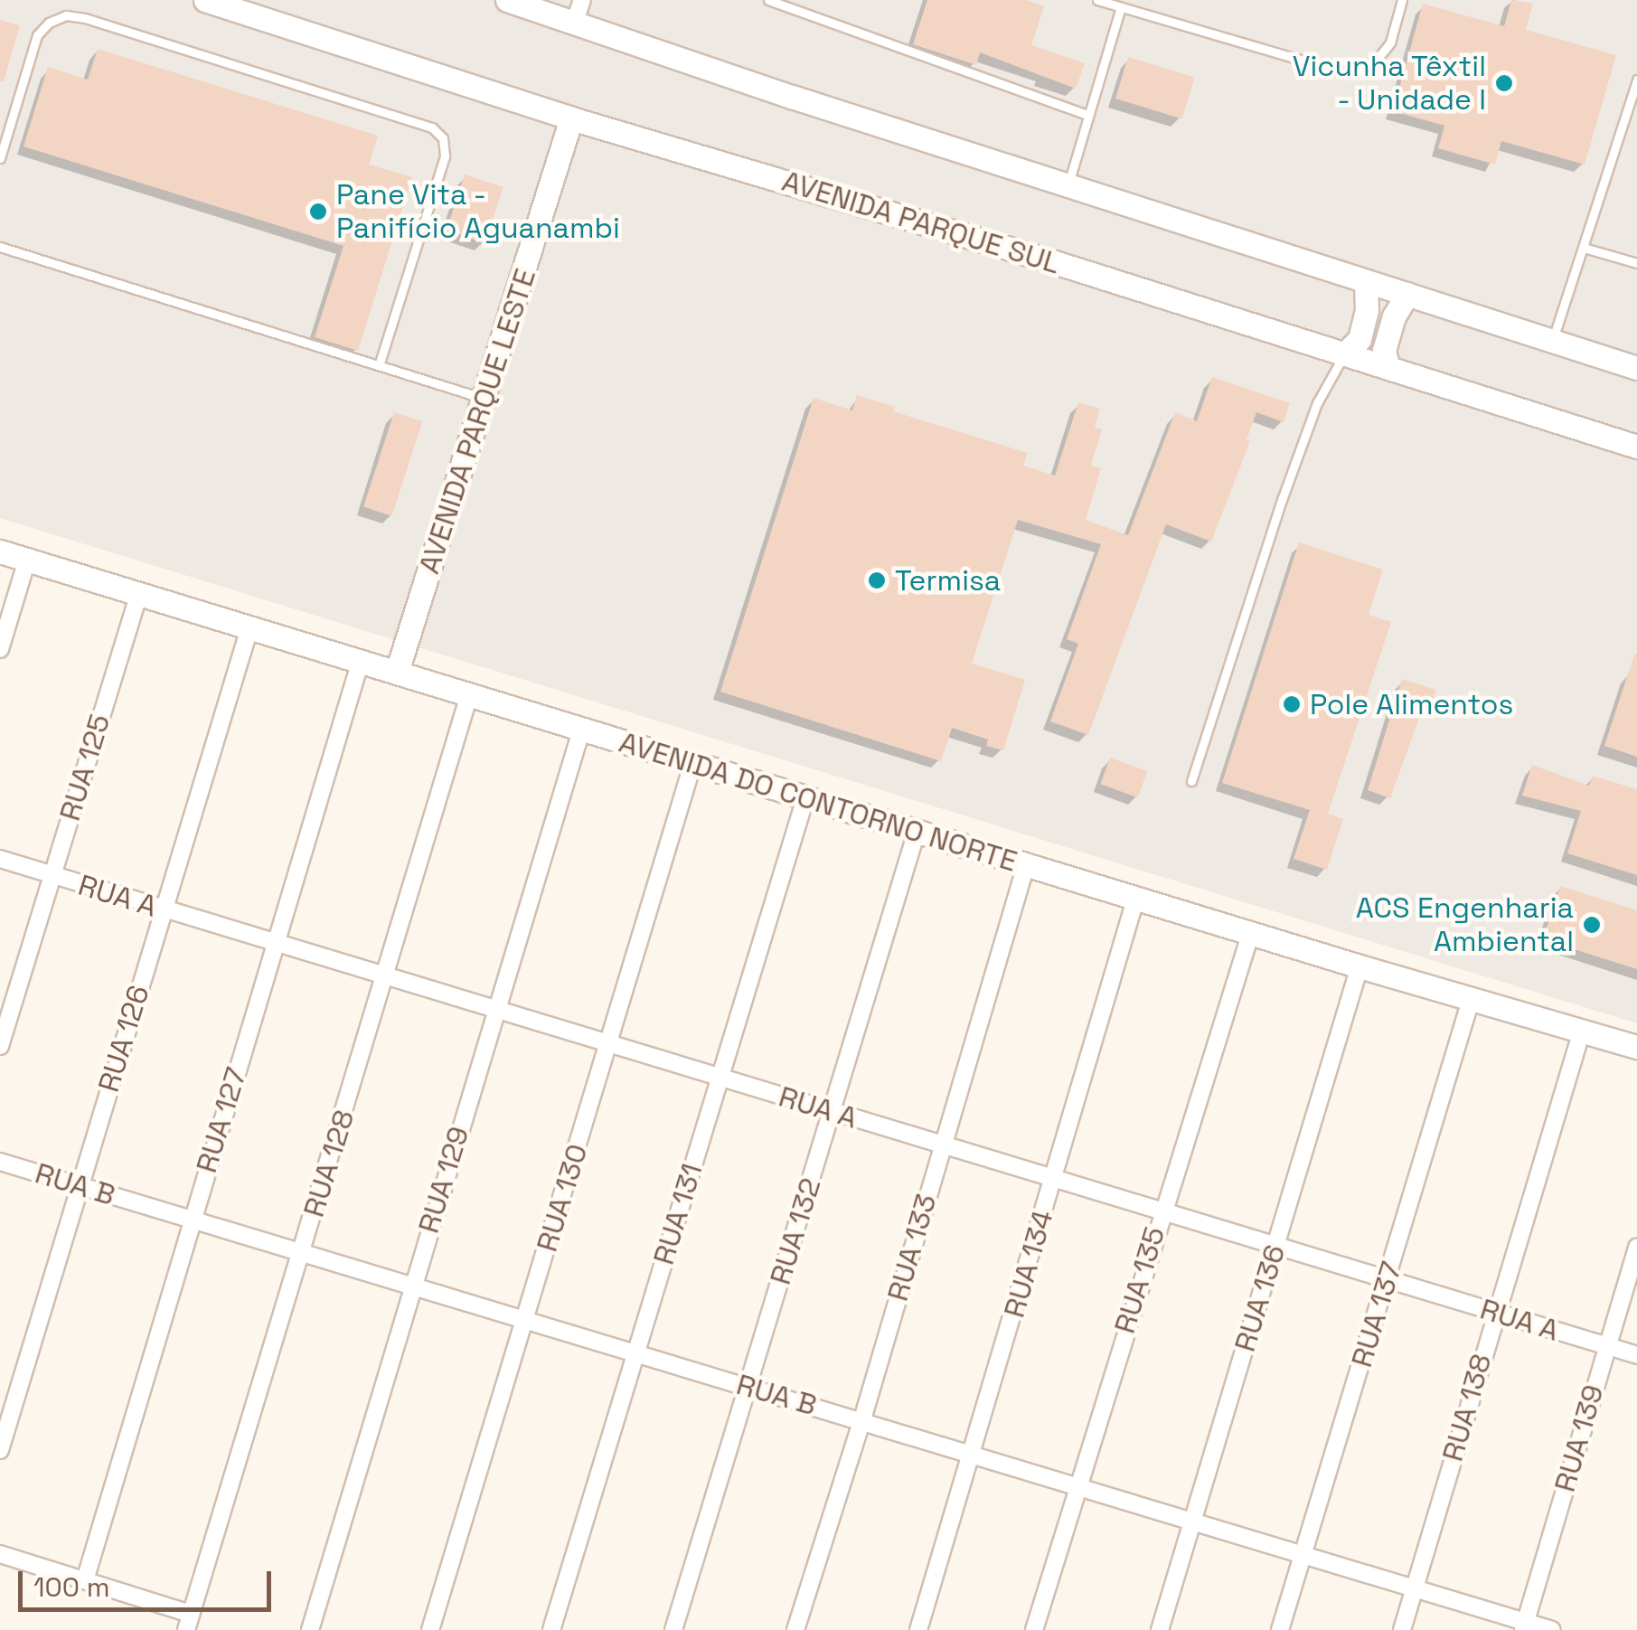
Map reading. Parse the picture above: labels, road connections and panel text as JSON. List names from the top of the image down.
{
  "streets": {
    "street": [
      "AVENIDA PARQUE SUL",
      "AVENIDA PARQUE LESTE",
      "RUA 125",
      "AVENIDA DO CONTORNO NORTE",
      "RUA A",
      "RUA 126",
      "RUA 127",
      "RUA 128",
      "RUA 129",
      "RUA B",
      "RUA 130",
      "RUA 131",
      "RUA 132",
      "RUA 133",
      "RUA 134",
      "RUA 135",
      "RUA 136",
      "RUA 137",
      "RUA 138",
      "RUA 139"
    ]
  },
  "crossings": [
    ["AVENIDA PARQUE SUL", "AVENIDA PARQUE LESTE"],
    ["AVENIDA PARQUE LESTE", "AVENIDA DO CONTORNO NORTE"],
    ["RUA 125", "AVENIDA DO CONTORNO NORTE"],
    ["RUA 125", "RUA A"],
    ["AVENIDA DO CONTORNO NORTE", "RUA 126"],
    ["AVENIDA DO CONTORNO NORTE", "RUA 127"],
    ["AVENIDA DO CONTORNO NORTE", "RUA 128"],
    ["AVENIDA DO CONTORNO NORTE", "RUA 129"],
    ["AVENIDA DO CONTORNO NORTE", "RUA 130"],
    ["AVENIDA DO CONTORNO NORTE", "RUA 131"],
    ["AVENIDA DO CONTORNO NORTE", "RUA 132"],
    ["AVENIDA DO CONTORNO NORTE", "RUA 133"],
    ["AVENIDA DO CONTORNO NORTE", "RUA 134"],
    ["AVENIDA DO CONTORNO NORTE", "RUA 135"],
    ["AVENIDA DO CONTORNO NORTE", "RUA 136"],
    ["AVENIDA DO CONTORNO NORTE", "RUA 137"],
    ["AVENIDA DO CONTORNO NORTE", "RUA 138"],
    ["RUA A", "RUA 126"],
    ["RUA A", "RUA 127"],
    ["RUA A", "RUA 128"],
    ["RUA A", "RUA 129"],
    ["RUA A", "RUA 130"],
    ["RUA A", "RUA 131"],
    ["RUA A", "RUA 132"],
    ["RUA A", "RUA 133"],
    ["RUA A", "RUA 134"],
    ["RUA A", "RUA 135"],
    ["RUA A", "RUA 136"],
    ["RUA A", "RUA 137"],
    ["RUA A", "RUA 138"],
    ["RUA A", "RUA 139"],
    ["RUA 126", "RUA B"],
    ["RUA 127", "RUA B"],
    ["RUA 128", "RUA B"],
    ["RUA 129", "RUA B"],
    ["RUA B", "RUA 130"],
    ["RUA B", "RUA 131"],
    ["RUA B", "RUA 132"],
    ["RUA B", "RUA 133"],
    ["RUA B", "RUA 134"],
    ["RUA B", "RUA 135"],
    ["RUA B", "RUA 136"],
    ["RUA B", "RUA 137"],
    ["RUA B", "RUA 138"],
    ["RUA B", "RUA 139"]
  ],
  "places": [
    "Vicunha Têxtil - Unidade I",
    "Pane Vita - Panifício Aguanambi",
    "Termisa",
    "Pole Alimentos",
    "ACS Engenharia Ambiental"
  ],
  "scale_bar": "100 m"
}
